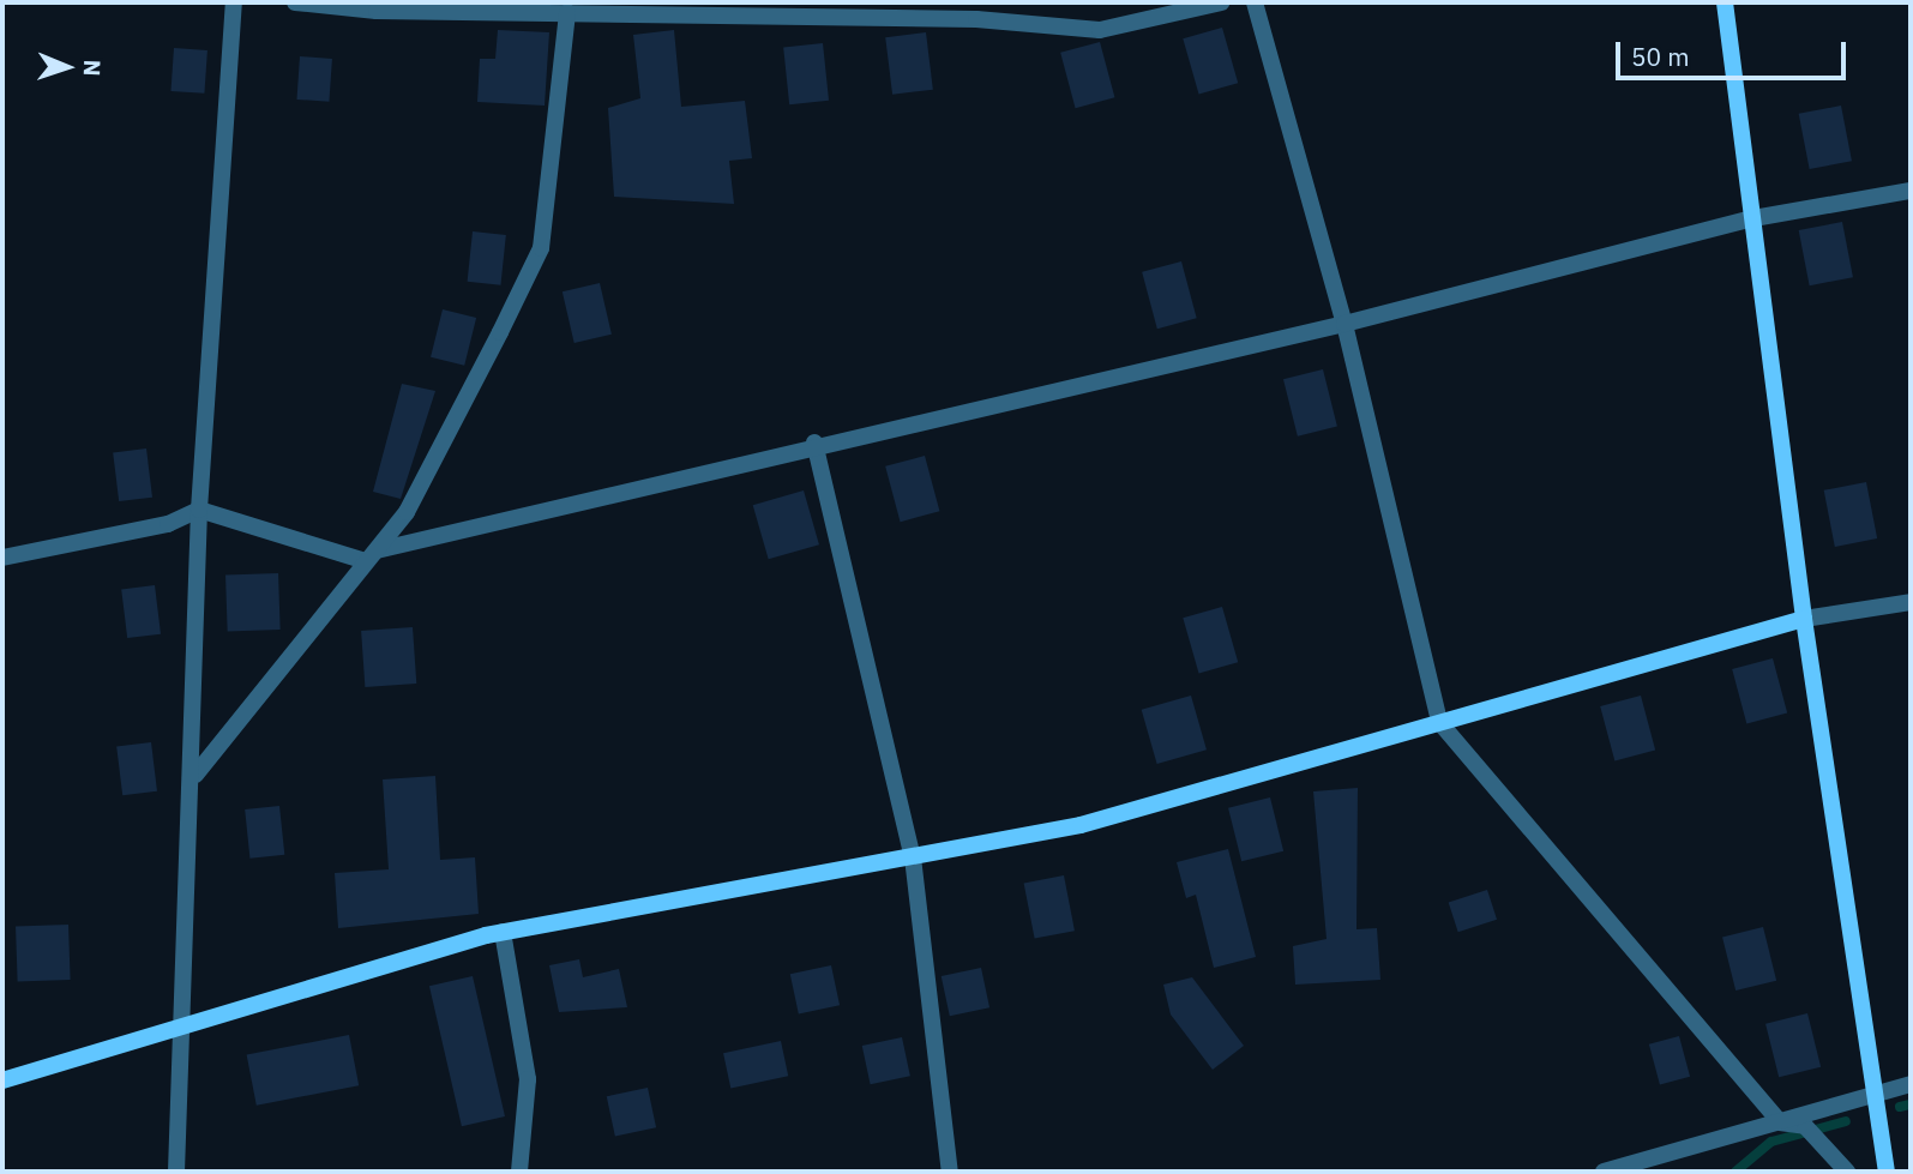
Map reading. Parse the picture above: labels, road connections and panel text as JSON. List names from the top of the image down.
{
  "scale_bar": "50 m",
  "north": "right"
}
